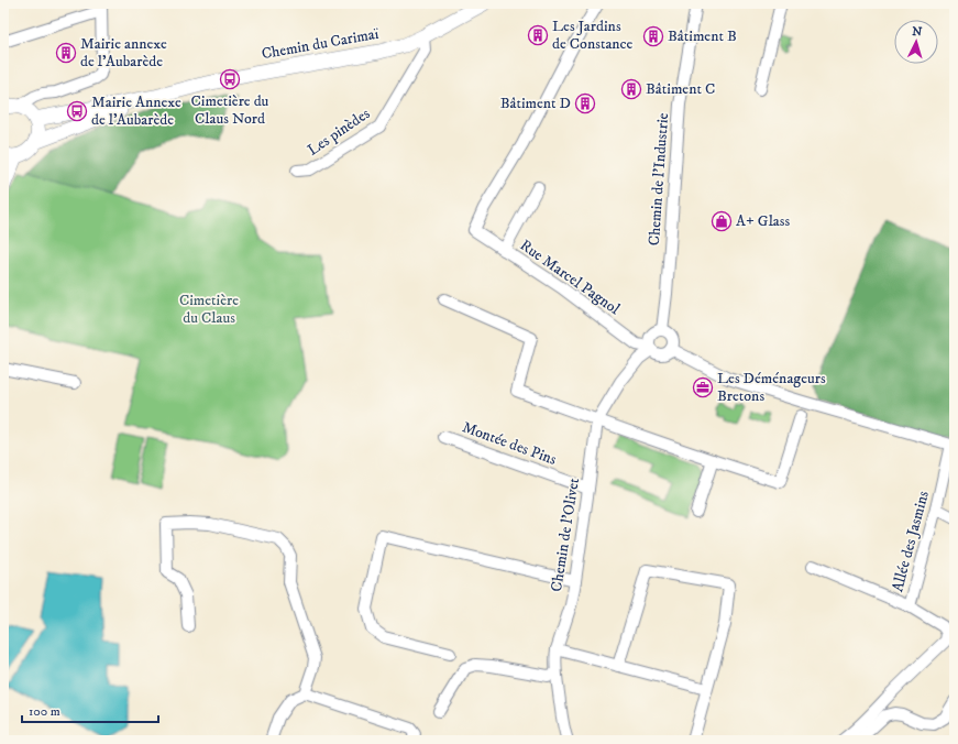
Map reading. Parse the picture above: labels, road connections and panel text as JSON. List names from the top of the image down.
{
  "streets": {
    "main road": ["Chemin du Carimaï"],
    "street": [
      "Les pinèdes",
      "Chemin de l'Industrie",
      "Rue Marcel Pagnol",
      "Montée des Pins",
      "Chemin de l'Olivet",
      "Allée des Jasmins"
    ]
  },
  "crossings": [
    ["Chemin du Carimaï", "Les pinèdes"],
    ["Chemin de l'Industrie", "Rue Marcel Pagnol"],
    ["Chemin de l'Industrie", "Chemin de l'Olivet"],
    ["Rue Marcel Pagnol", "Chemin de l'Olivet"],
    ["Montée des Pins", "Chemin de l'Olivet"]
  ],
  "parks": ["Cimetière du Claus"],
  "places": {
    "building": [
      "Les Jardins de Constance",
      "Bâtiment B",
      "Mairie annexe de l'Aubarède",
      "Bâtiment C",
      "Bâtiment D"
    ],
    "bus stop": ["Cimetière du Claus Nord", "Mairie Annexe de l'Aubarède"],
    "shop": ["A+ Glass"],
    "office": ["Les Déménageurs Bretons"]
  },
  "scale_bar": "100 m",
  "north": "top"
}
